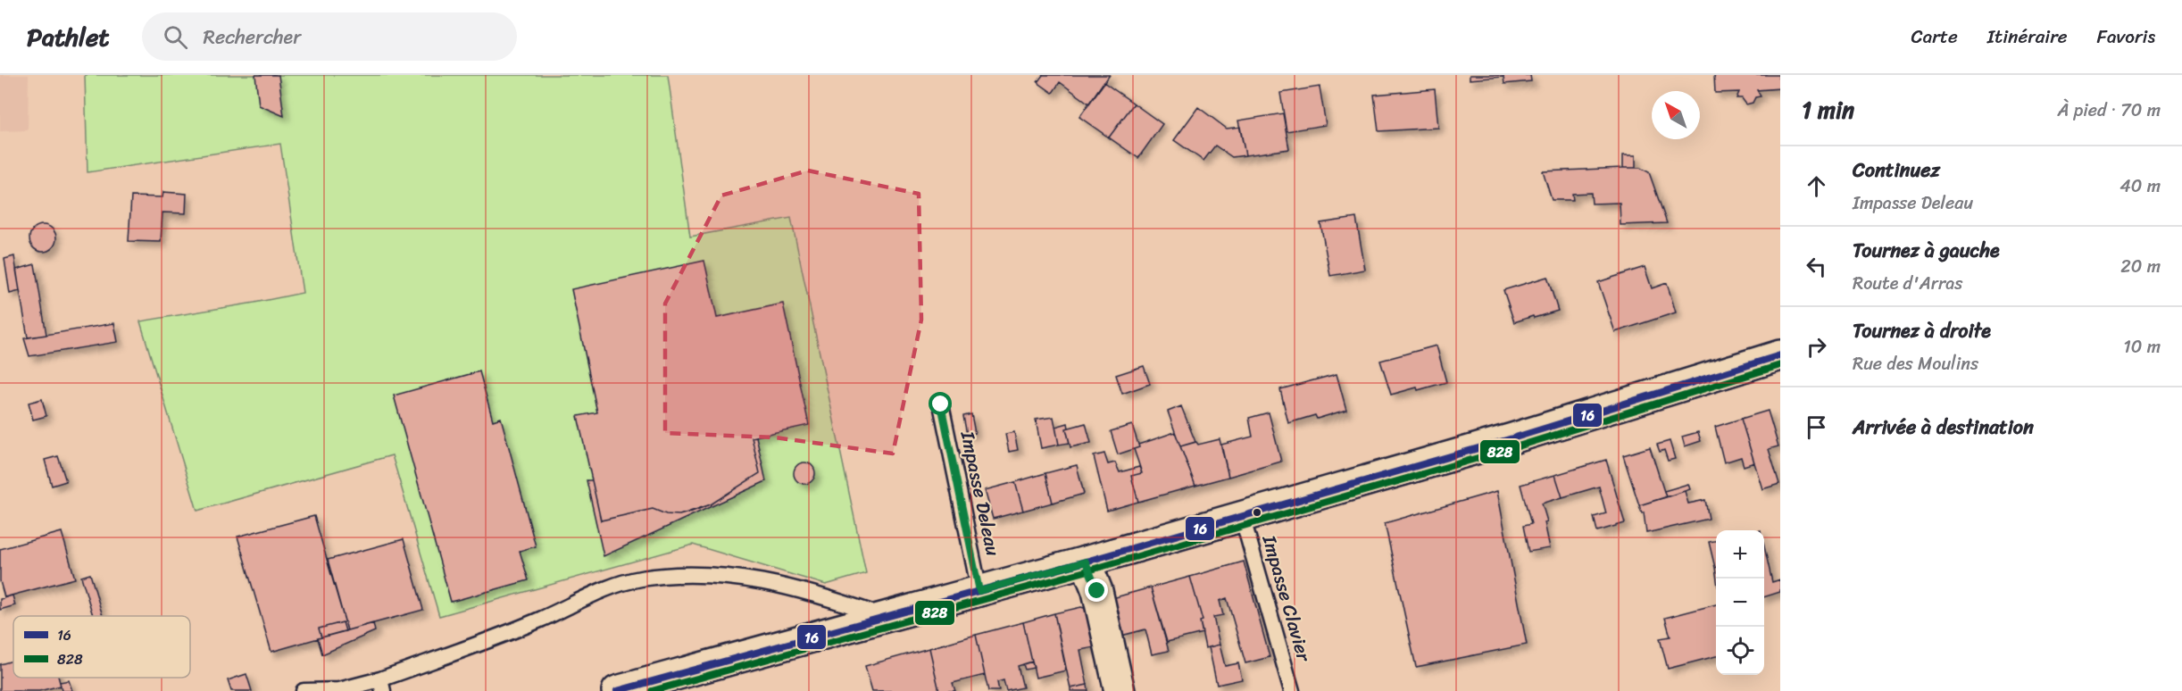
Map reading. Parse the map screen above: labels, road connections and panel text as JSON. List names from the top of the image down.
{
  "streets": {
    "lane": ["Impasse Deleau", "Impasse Clavier"]
  },
  "lines": ["transit line 16", "transit line 828"],
  "legend": ["16", "828"],
  "north": "top left",
  "page": {
    "header": "Pathlet",
    "search": "Rechercher",
    "nav": ["Carte", "Itinéraire", "Favoris"],
    "heading": ["1 min", "À pied · 70 m"],
    "list": [
      ["Continuez", "Impasse Deleau", "40 m"],
      ["Tournez à gauche", "Route d'Arras", "20 m"],
      ["Tournez à droite", "Rue des Moulins", "10 m"],
      "Arrivée à destination"
    ],
    "map_buttons": ["+", "−"]
  }
}
